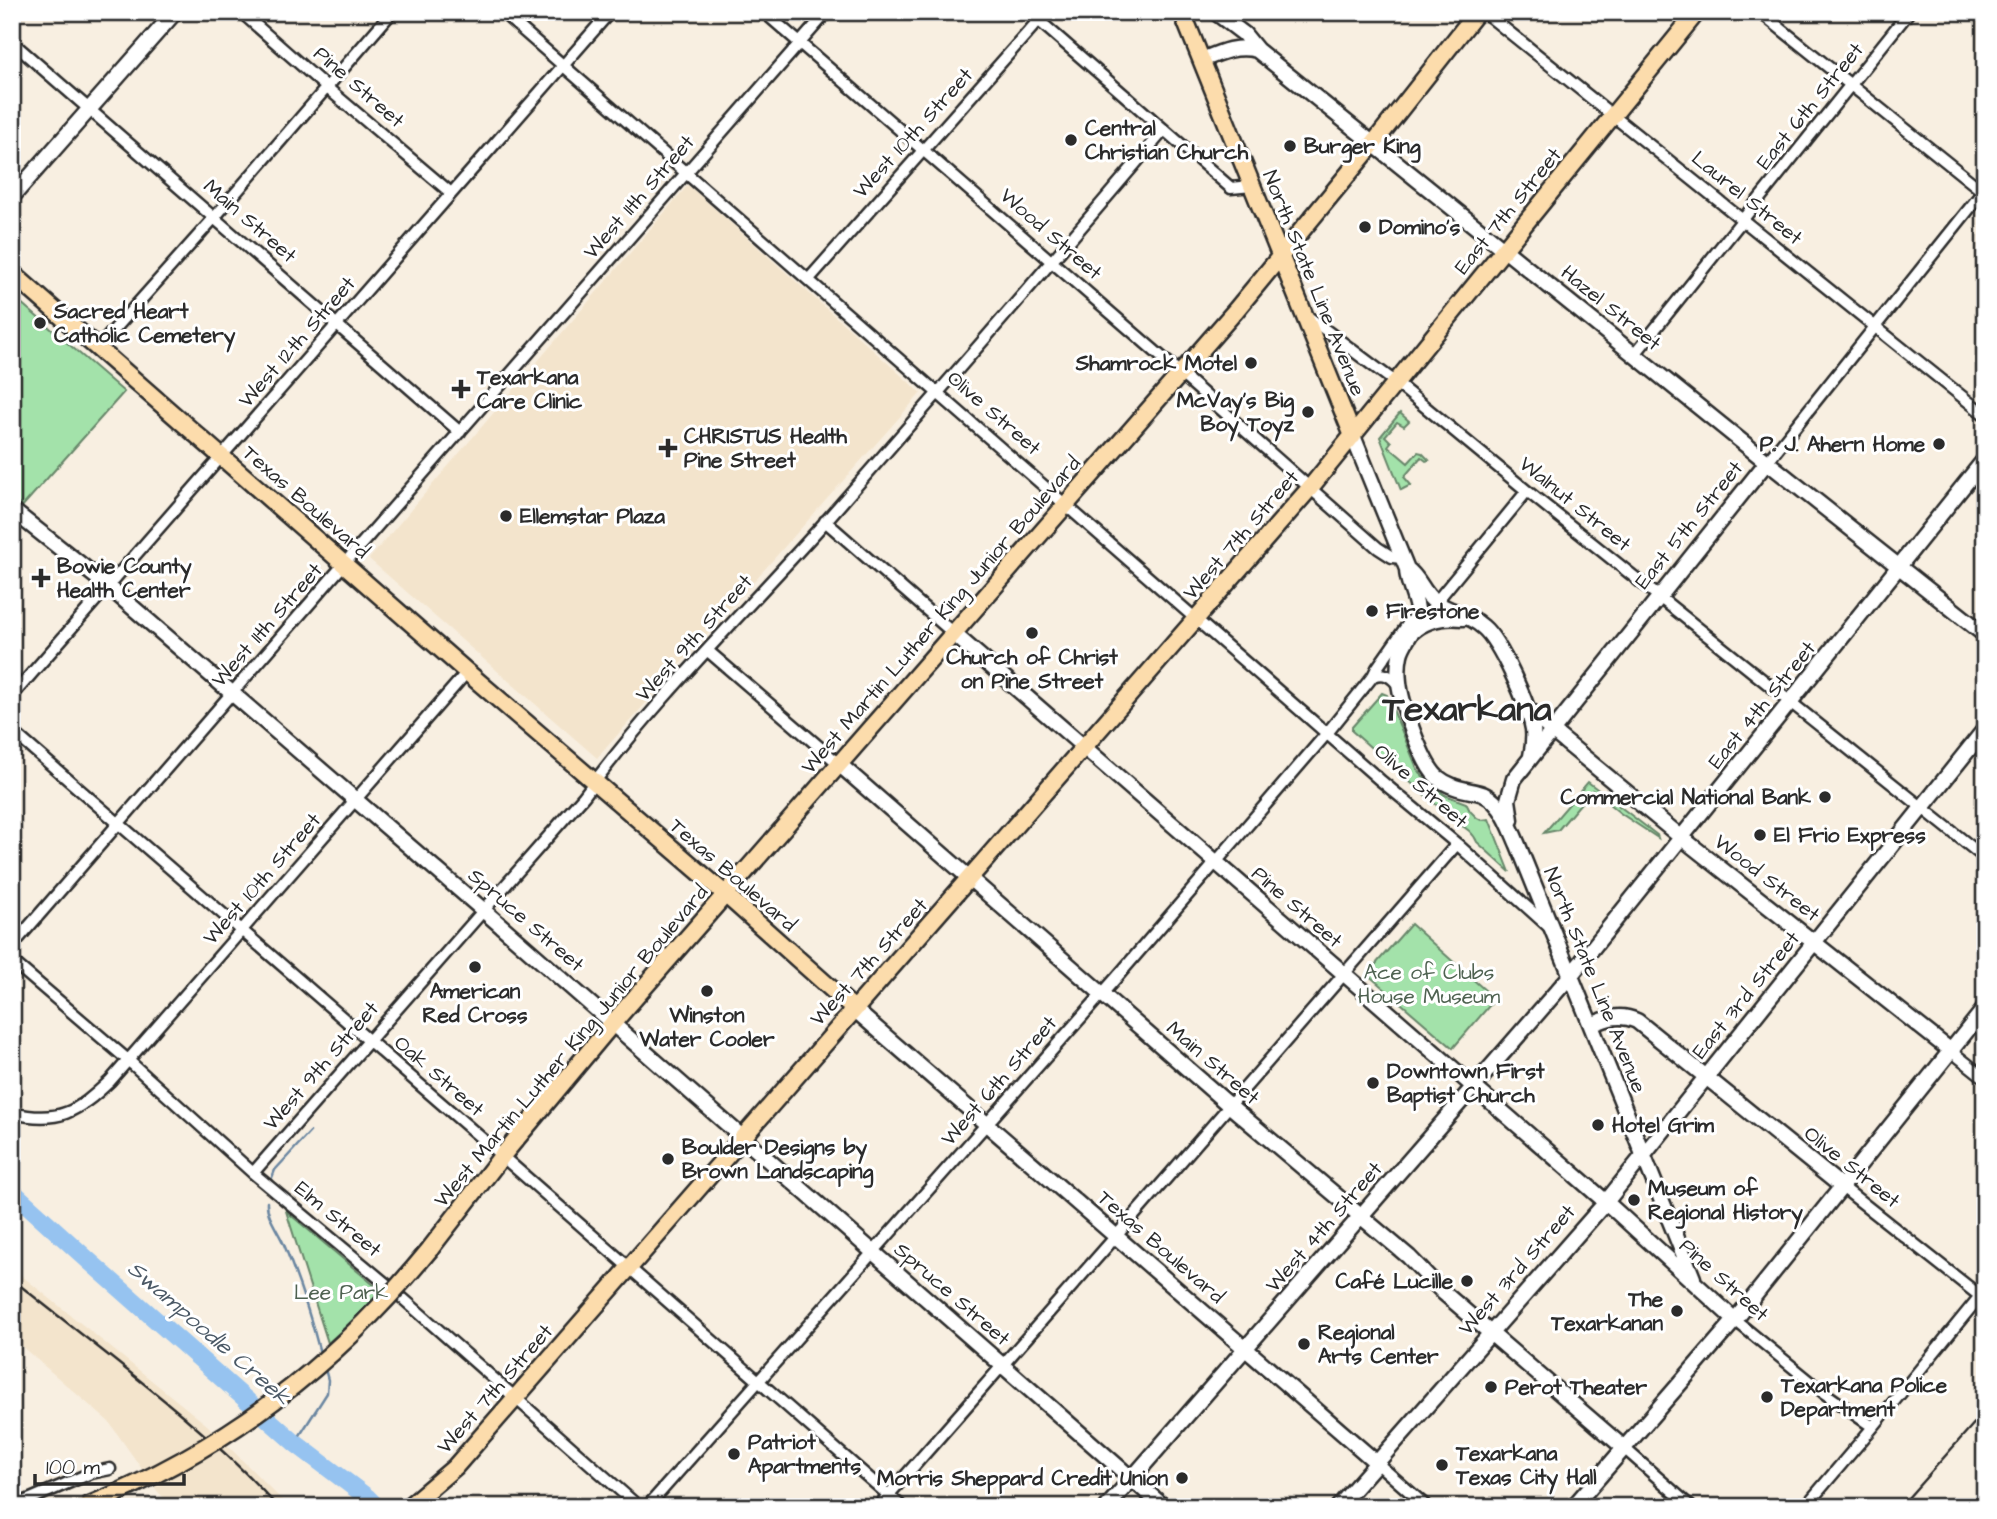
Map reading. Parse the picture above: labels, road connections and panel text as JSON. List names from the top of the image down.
{
  "streets": {
    "main road": [
      "East 7th Street",
      "North State Line Avenue",
      "Texas Boulevard",
      "West 7th Street",
      "West Martin Luther King Junior Boulevard"
    ],
    "street": [
      "Pine Street",
      "East 6th Street",
      "West 10th Street",
      "West 11th Street",
      "Laurel Street",
      "Main Street",
      "Wood Street",
      "Hazel Street",
      "West 12th Street",
      "Olive Street",
      "Walnut Street",
      "East 5th Street",
      "West 9th Street",
      "East 4th Street",
      "Spruce Street",
      "East 3rd Street",
      "Oak Street",
      "West 6th Street",
      "Elm Street",
      "West 4th Street",
      "West 3rd Street"
    ]
  },
  "crossings": [
    ["Pine Street", "North State Line Avenue"],
    ["Pine Street", "West 12th Street"],
    ["Pine Street", "West 7th Street"],
    ["Pine Street", "West Martin Luther King Junior Boulevard"],
    ["Pine Street", "West 9th Street"],
    ["Pine Street", "West 6th Street"],
    ["Pine Street", "West 4th Street"],
    ["Pine Street", "West 3rd Street"],
    ["East 6th Street", "Laurel Street"],
    ["East 6th Street", "Hazel Street"],
    ["West 10th Street", "Wood Street"],
    ["West 10th Street", "Olive Street"],
    ["West 10th Street", "Texas Boulevard"],
    ["West 10th Street", "Spruce Street"],
    ["West 10th Street", "Oak Street"],
    ["West 10th Street", "Elm Street"],
    ["West 11th Street", "Main Street"],
    ["West 11th Street", "Wood Street"],
    ["West 11th Street", "Olive Street"],
    ["West 11th Street", "Texas Boulevard"],
    ["West 11th Street", "Spruce Street"],
    ["West 11th Street", "Oak Street"],
    ["Laurel Street", "East 7th Street"],
    ["Laurel Street", "East 5th Street"],
    ["East 7th Street", "North State Line Avenue"],
    ["East 7th Street", "Hazel Street"],
    ["East 7th Street", "Walnut Street"],
    ["East 7th Street", "West 7th Street"],
    ["Main Street", "West 12th Street"],
    ["Main Street", "West 7th Street"],
    ["Main Street", "West Martin Luther King Junior Boulevard"],
    ["Main Street", "West 9th Street"],
    ["Main Street", "West 6th Street"],
    ["Main Street", "West 4th Street"],
    ["Main Street", "West 3rd Street"],
    ["Wood Street", "North State Line Avenue"],
    ["Wood Street", "East 5th Street"],
    ["Wood Street", "West 7th Street"],
    ["Wood Street", "West Martin Luther King Junior Boulevard"],
    ["Wood Street", "West 9th Street"],
    ["Wood Street", "East 4th Street"],
    ["Wood Street", "East 3rd Street"],
    ["North State Line Avenue", "Olive Street"],
    ["North State Line Avenue", "Walnut Street"],
    ["North State Line Avenue", "East 5th Street"],
    ["North State Line Avenue", "West 7th Street"],
    ["North State Line Avenue", "West Martin Luther King Junior Boulevard"],
    ["North State Line Avenue", "East 4th Street"],
    ["North State Line Avenue", "East 3rd Street"],
    ["North State Line Avenue", "West 6th Street"],
    ["North State Line Avenue", "West 4th Street"],
    ["North State Line Avenue", "West 3rd Street"],
    ["Hazel Street", "East 5th Street"],
    ["Hazel Street", "West Martin Luther King Junior Boulevard"],
    ["Hazel Street", "East 4th Street"],
    ["West 12th Street", "Olive Street"],
    ["West 12th Street", "Texas Boulevard"],
    ["West 12th Street", "Spruce Street"],
    ["Olive Street", "West 7th Street"],
    ["Olive Street", "West Martin Luther King Junior Boulevard"],
    ["Olive Street", "West 9th Street"],
    ["Olive Street", "East 3rd Street"],
    ["Olive Street", "West 6th Street"],
    ["Texas Boulevard", "West 7th Street"],
    ["Texas Boulevard", "West Martin Luther King Junior Boulevard"],
    ["Texas Boulevard", "West 9th Street"],
    ["Texas Boulevard", "West 6th Street"],
    ["Texas Boulevard", "West 4th Street"],
    ["Texas Boulevard", "West 3rd Street"],
    ["Walnut Street", "East 5th Street"],
    ["Walnut Street", "East 4th Street"],
    ["Walnut Street", "East 3rd Street"],
    ["West 7th Street", "Spruce Street"],
    ["West 7th Street", "Oak Street"],
    ["West 7th Street", "Elm Street"],
    ["West Martin Luther King Junior Boulevard", "Spruce Street"],
    ["West Martin Luther King Junior Boulevard", "Oak Street"],
    ["West 9th Street", "Spruce Street"],
    ["West 9th Street", "Oak Street"],
    ["West 9th Street", "Elm Street"],
    ["East 4th Street", "West 4th Street"],
    ["Spruce Street", "West 6th Street"],
    ["Spruce Street", "West 4th Street"],
    ["East 3rd Street", "West 3rd Street"],
    ["Oak Street", "West 6th Street"]
  ],
  "districts": ["Texarkana"],
  "water": ["Swampoodle Creek"],
  "parks": ["Ace of Clubs House Museum", "Lee Park"],
  "places": {
    "other": [
      "Central Christian Church",
      "Burger King",
      "Domino's",
      "Sacred Heart Catholic Cemetery",
      "Shamrock Motel",
      "McVay's Big Boy Toyz",
      "P. J. Ahern Home",
      "Ellemstar Plaza",
      "Firestone",
      "Church of Christ on Pine Street",
      "Commercial National Bank",
      "El Frio Express",
      "American Red Cross",
      "Winston Water Cooler",
      "Downtown First Baptist Church",
      "Hotel Grim",
      "Boulder Designs by Brown Landscaping",
      "Museum of Regional History",
      "Café Lucille",
      "The Texarkanan",
      "Regional Arts Center",
      "Perot Theater",
      "Texarkana Police Department",
      "Patriot Apartments",
      "Texarkana Texas City Hall",
      "Morris Sheppard Credit Union"
    ],
    "health": ["Texarkana Care Clinic", "CHRISTUS Health Pine Street", "Bowie County Health Center"]
  },
  "scale_bar": "100 m"
}
